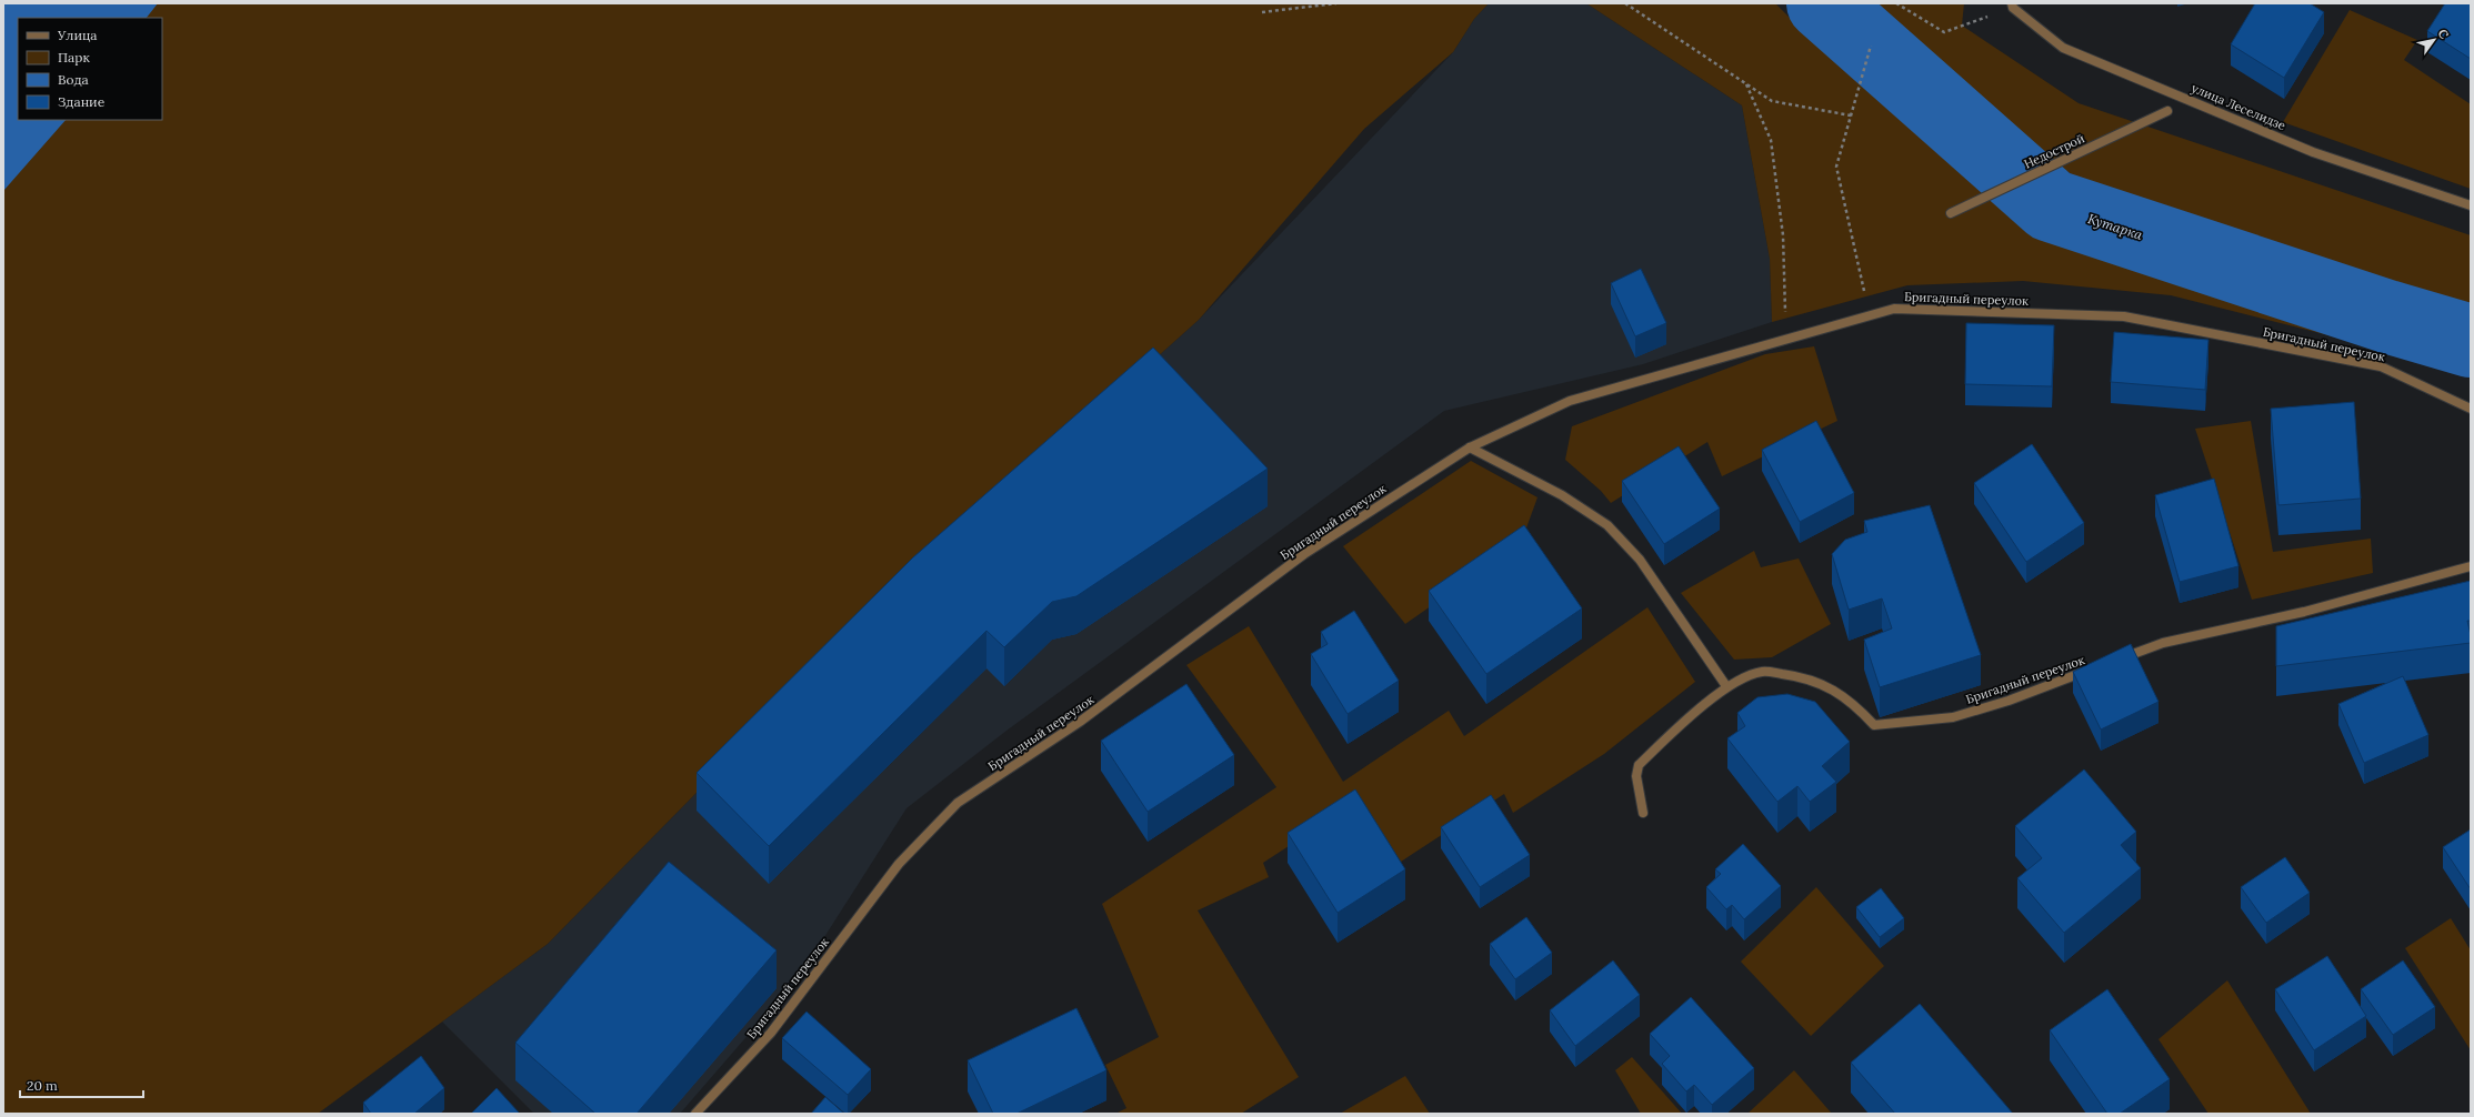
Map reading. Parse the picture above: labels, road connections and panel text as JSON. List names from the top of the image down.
{
  "streets": {
    "street": ["улица Леселидзе", "Недострой", "Бригадный переулок"]
  },
  "water": ["Кутарка"],
  "legend": [
    "Улица",
    "Парк",
    "Вода",
    "Здание"
  ],
  "scale_bar": "20 m",
  "north": "top right"
}
